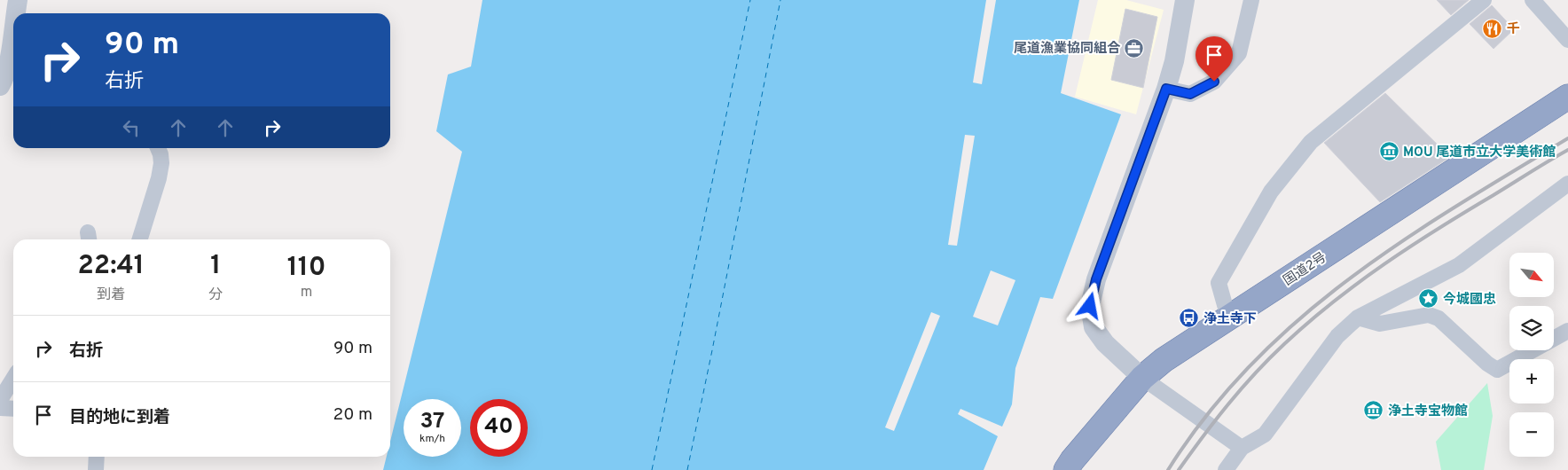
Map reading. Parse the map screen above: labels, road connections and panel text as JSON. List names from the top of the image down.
{
  "streets": {
    "highway": ["国道2号"]
  },
  "places": {
    "restaurant": ["千"],
    "office": ["尾道漁業協同組合"],
    "museum": ["MOU 尾道市立大学美術館", "浄土寺宝物館"],
    "place": ["今城國忠"],
    "bus stop": ["浄土寺下"]
  },
  "north": "bottom right",
  "page": {
    "turn": ["90 m", "右折"],
    "eta": [
      "22:41",
      "到着",
      "1",
      "分",
      "110",
      "m"
    ],
    "map_buttons": ["+", "−"],
    "list": [
      {
        "name": "右折",
        "value": "90 m"
      },
      {
        "name": "目的地に到着",
        "value": "20 m"
      }
    ],
    "speed": "37 km/h",
    "limit": "40"
  }
}
